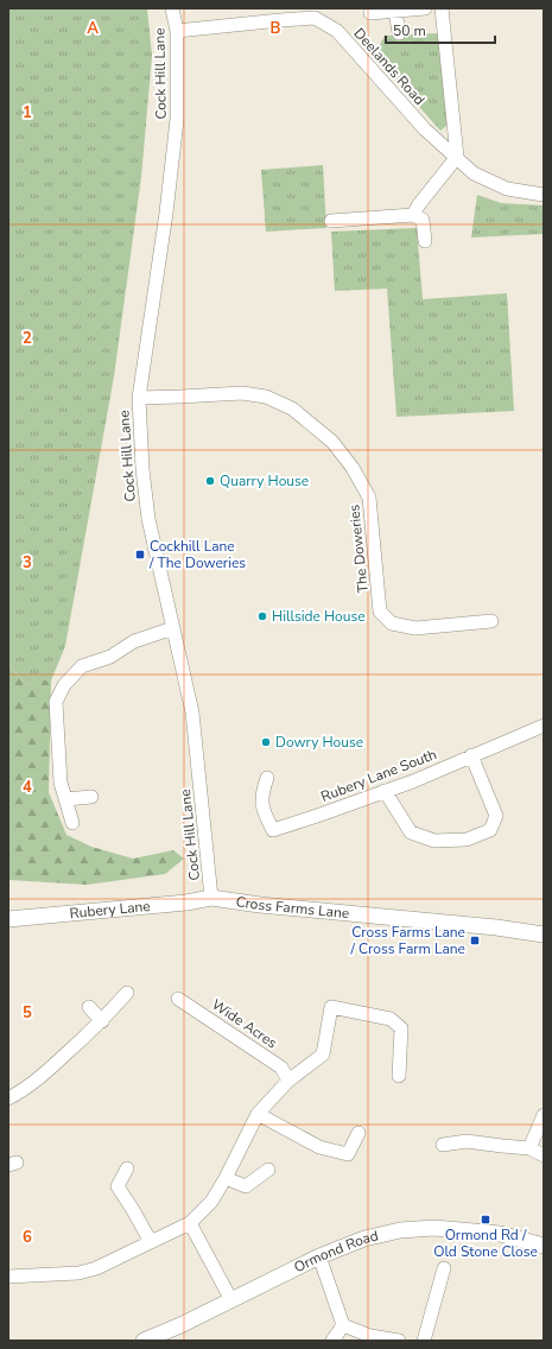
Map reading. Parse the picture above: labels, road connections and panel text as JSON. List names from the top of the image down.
{
  "streets": {
    "street": [
      "Deelands Road",
      "Cock Hill Lane",
      "The Doweries",
      "Rubery Lane South",
      "Cross Farms Lane",
      "Rubery Lane",
      "Wide Acres",
      "Ormond Road"
    ]
  },
  "crossings": [
    ["Deelands Road", "Cock Hill Lane"],
    ["Cock Hill Lane", "The Doweries"],
    ["Cock Hill Lane", "Cross Farms Lane"],
    ["Cock Hill Lane", "Rubery Lane"],
    ["Cross Farms Lane", "Rubery Lane"]
  ],
  "places": {
    "other": ["Quarry House", "Hillside House", "Dowry House"],
    "transit": ["Cockhill Lane / The Doweries", "Cross Farms Lane / Cross Farm Lane", "Ormond Rd / Old Stone Close"]
  },
  "scale_bar": "50 m",
  "grid": {
    "columns": ["A", "B"],
    "rows": [
      "1",
      "2",
      "3",
      "4",
      "5",
      "6"
    ]
  }
}
